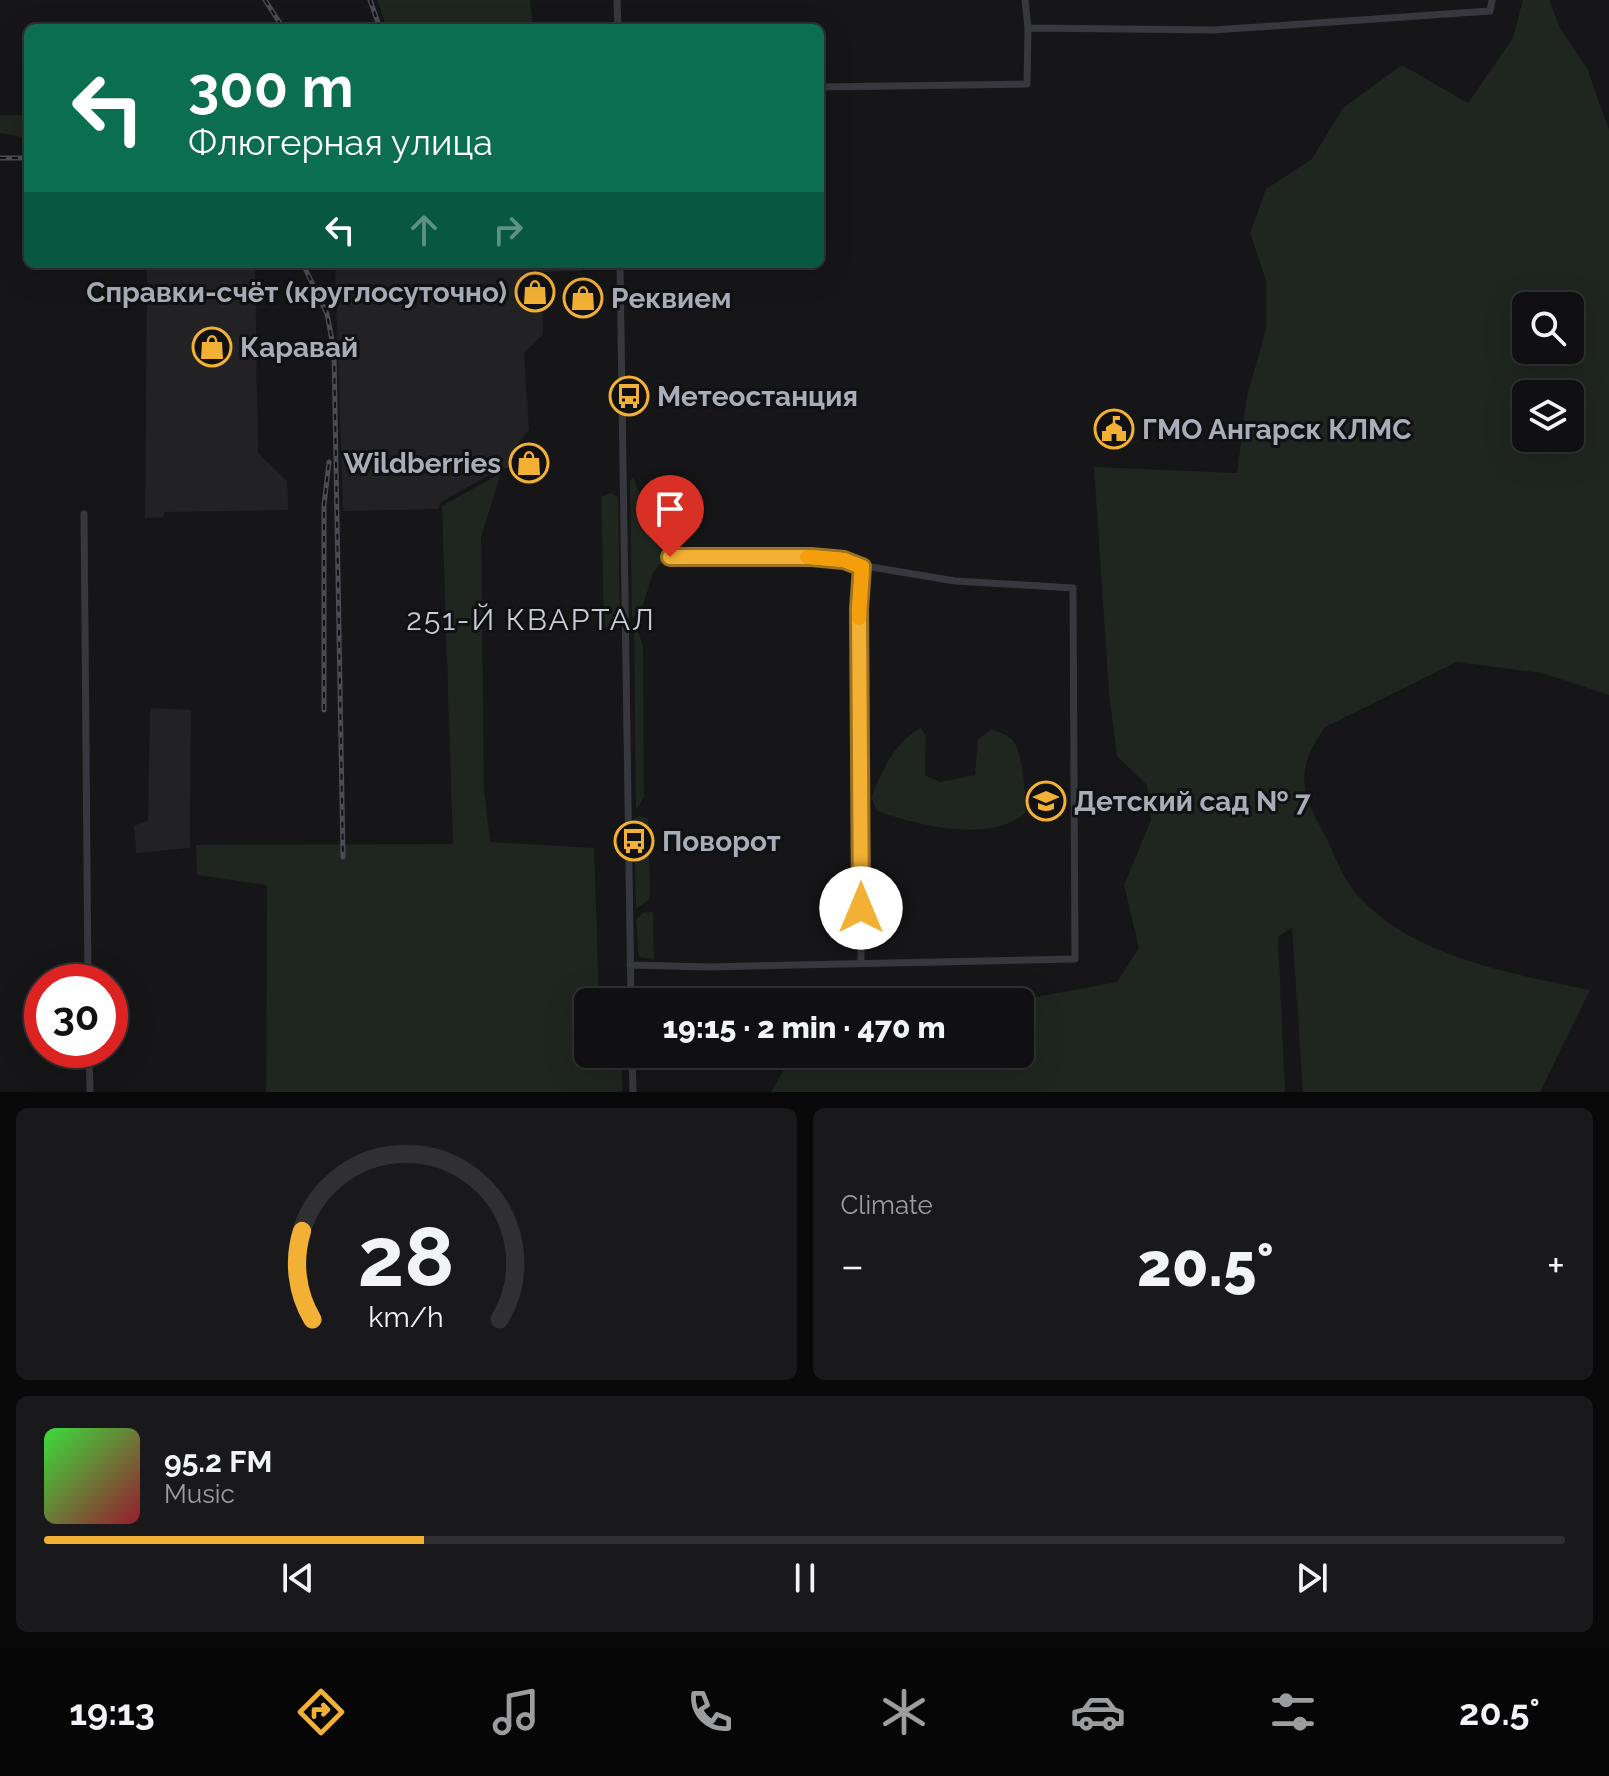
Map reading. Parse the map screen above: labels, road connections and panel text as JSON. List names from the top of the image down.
{
  "districts": ["251-Й КВАРТАЛ"],
  "places": {
    "shop": [
      "Справки-счёт (круглосуточно)",
      "Реквием",
      "Каравай",
      "Wildberries"
    ],
    "bus stop": ["Метеостанция", "Поворот"],
    "public building": ["ГМО Ангарск КЛМС"],
    "school or university": ["Детский сад № 7"]
  },
  "page": {
    "turn": ["300 m", "Флюгерная улица"],
    "limit": "30",
    "trip": "19:15 · 2 min · 470 m",
    "tile": "Climate",
    "heat": ["−", "20.5°", "+"],
    "song": ["95.2 FM", "Music"],
    "tabs": ["19:13", "20.5°"],
    "gauge": ["28", "km/h"]
  }
}
